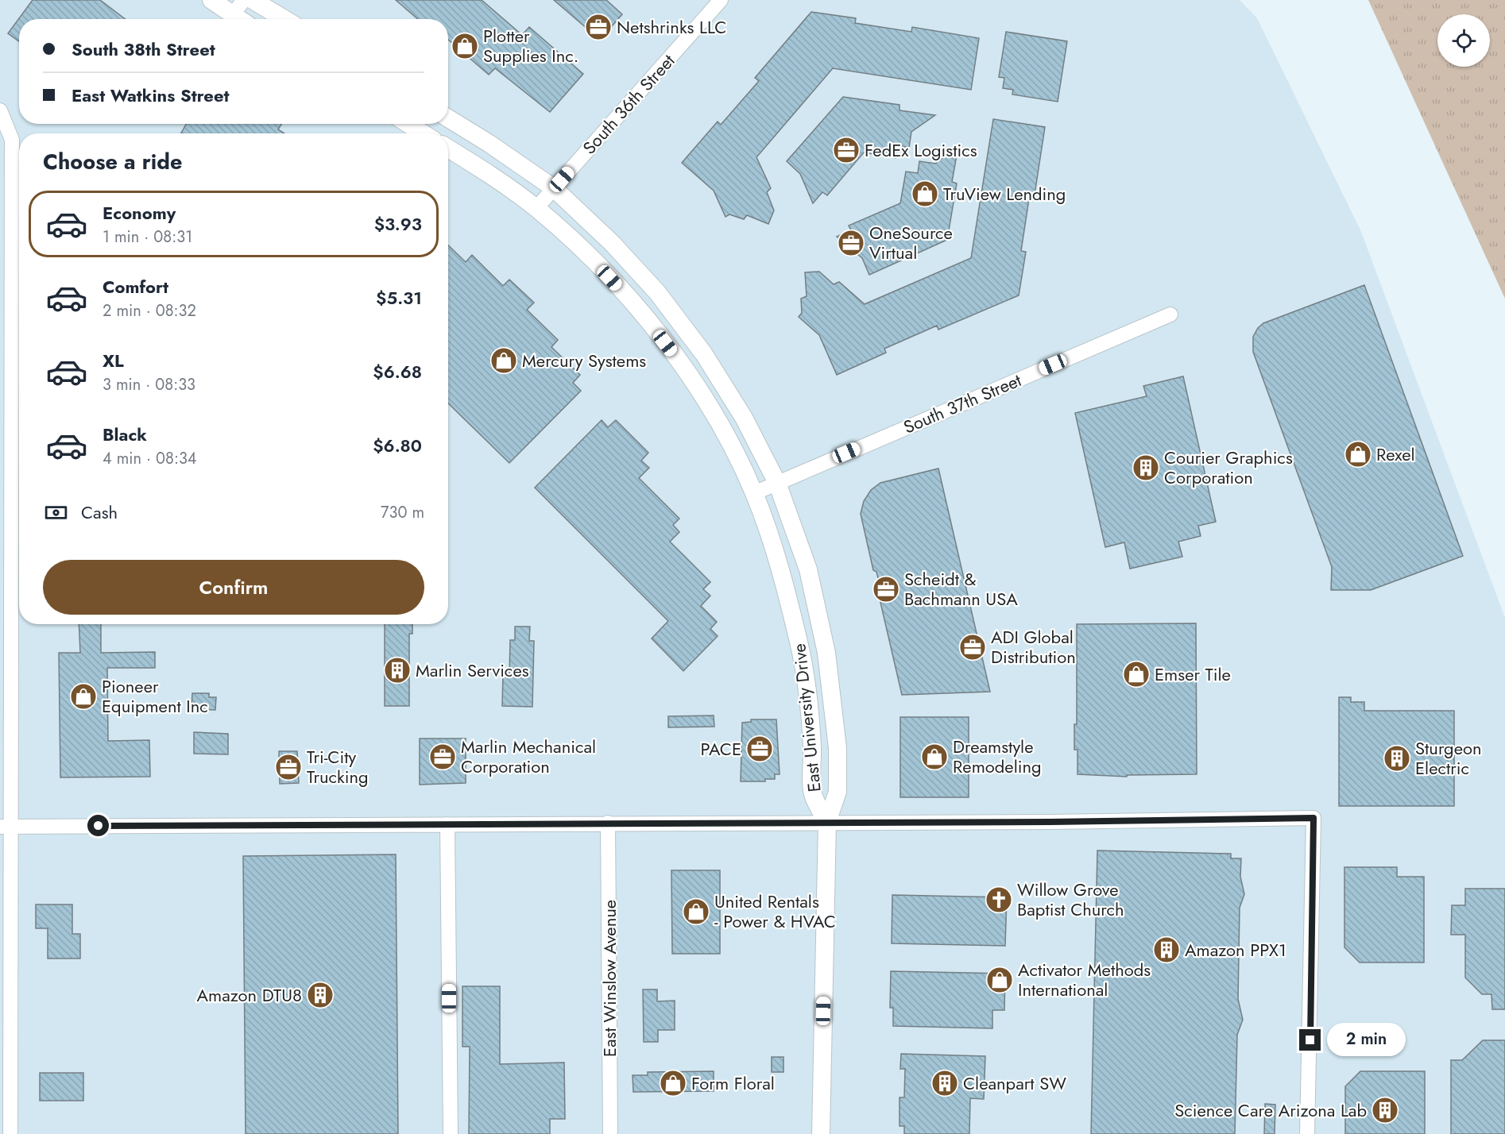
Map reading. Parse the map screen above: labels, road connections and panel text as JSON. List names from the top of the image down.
{
  "streets": {
    "main road": ["East University Drive"],
    "street": ["South 36th Street", "South 37th Street", "East Winslow Avenue"]
  },
  "crossings": [
    ["South 36th Street", "East University Drive"],
    ["South 37th Street", "East University Drive"]
  ],
  "places": {
    "office": [
      "Netshrinks LLC",
      "FedEx Logistics",
      "OneSource Virtual",
      "Scheidt & Bachmann USA",
      "ADI Global Distribution",
      "PACE",
      "Marlin Mechanical Corporation",
      "Tri-City Trucking"
    ],
    "shop": [
      "Plotter Supplies Inc.",
      "TruView Lending",
      "Mercury Systems",
      "Rexel",
      "Emser Tile",
      "Pioneer Equipment Inc",
      "Dreamstyle Remodeling",
      "United Rentals - Power & HVAC",
      "Activator Methods International",
      "Form Floral"
    ],
    "building": [
      "Courier Graphics Corporation",
      "Marlin Services",
      "Sturgeon Electric",
      "Amazon PPX1",
      "Amazon DTU8",
      "Cleanpart SW",
      "Science Care Arizona Lab"
    ],
    "church": ["Willow Grove Baptist Church"]
  },
  "page": {
    "banner": ["South 38th Street", "East Watkins Street"],
    "heading": "Choose a ride",
    "list": [
      {
        "name": "Economy",
        "note": "1 min · 08:31",
        "value": "$3.93"
      },
      {
        "name": "Comfort",
        "note": "2 min · 08:32",
        "value": "$5.31"
      },
      {
        "name": "XL",
        "note": "3 min · 08:33",
        "value": "$6.68"
      },
      {
        "name": "Black",
        "note": "4 min · 08:34",
        "value": "$6.80"
      }
    ],
    "pay": ["Cash", "730 m"],
    "buttons": "Confirm",
    "bubble": "2 min"
  }
}
